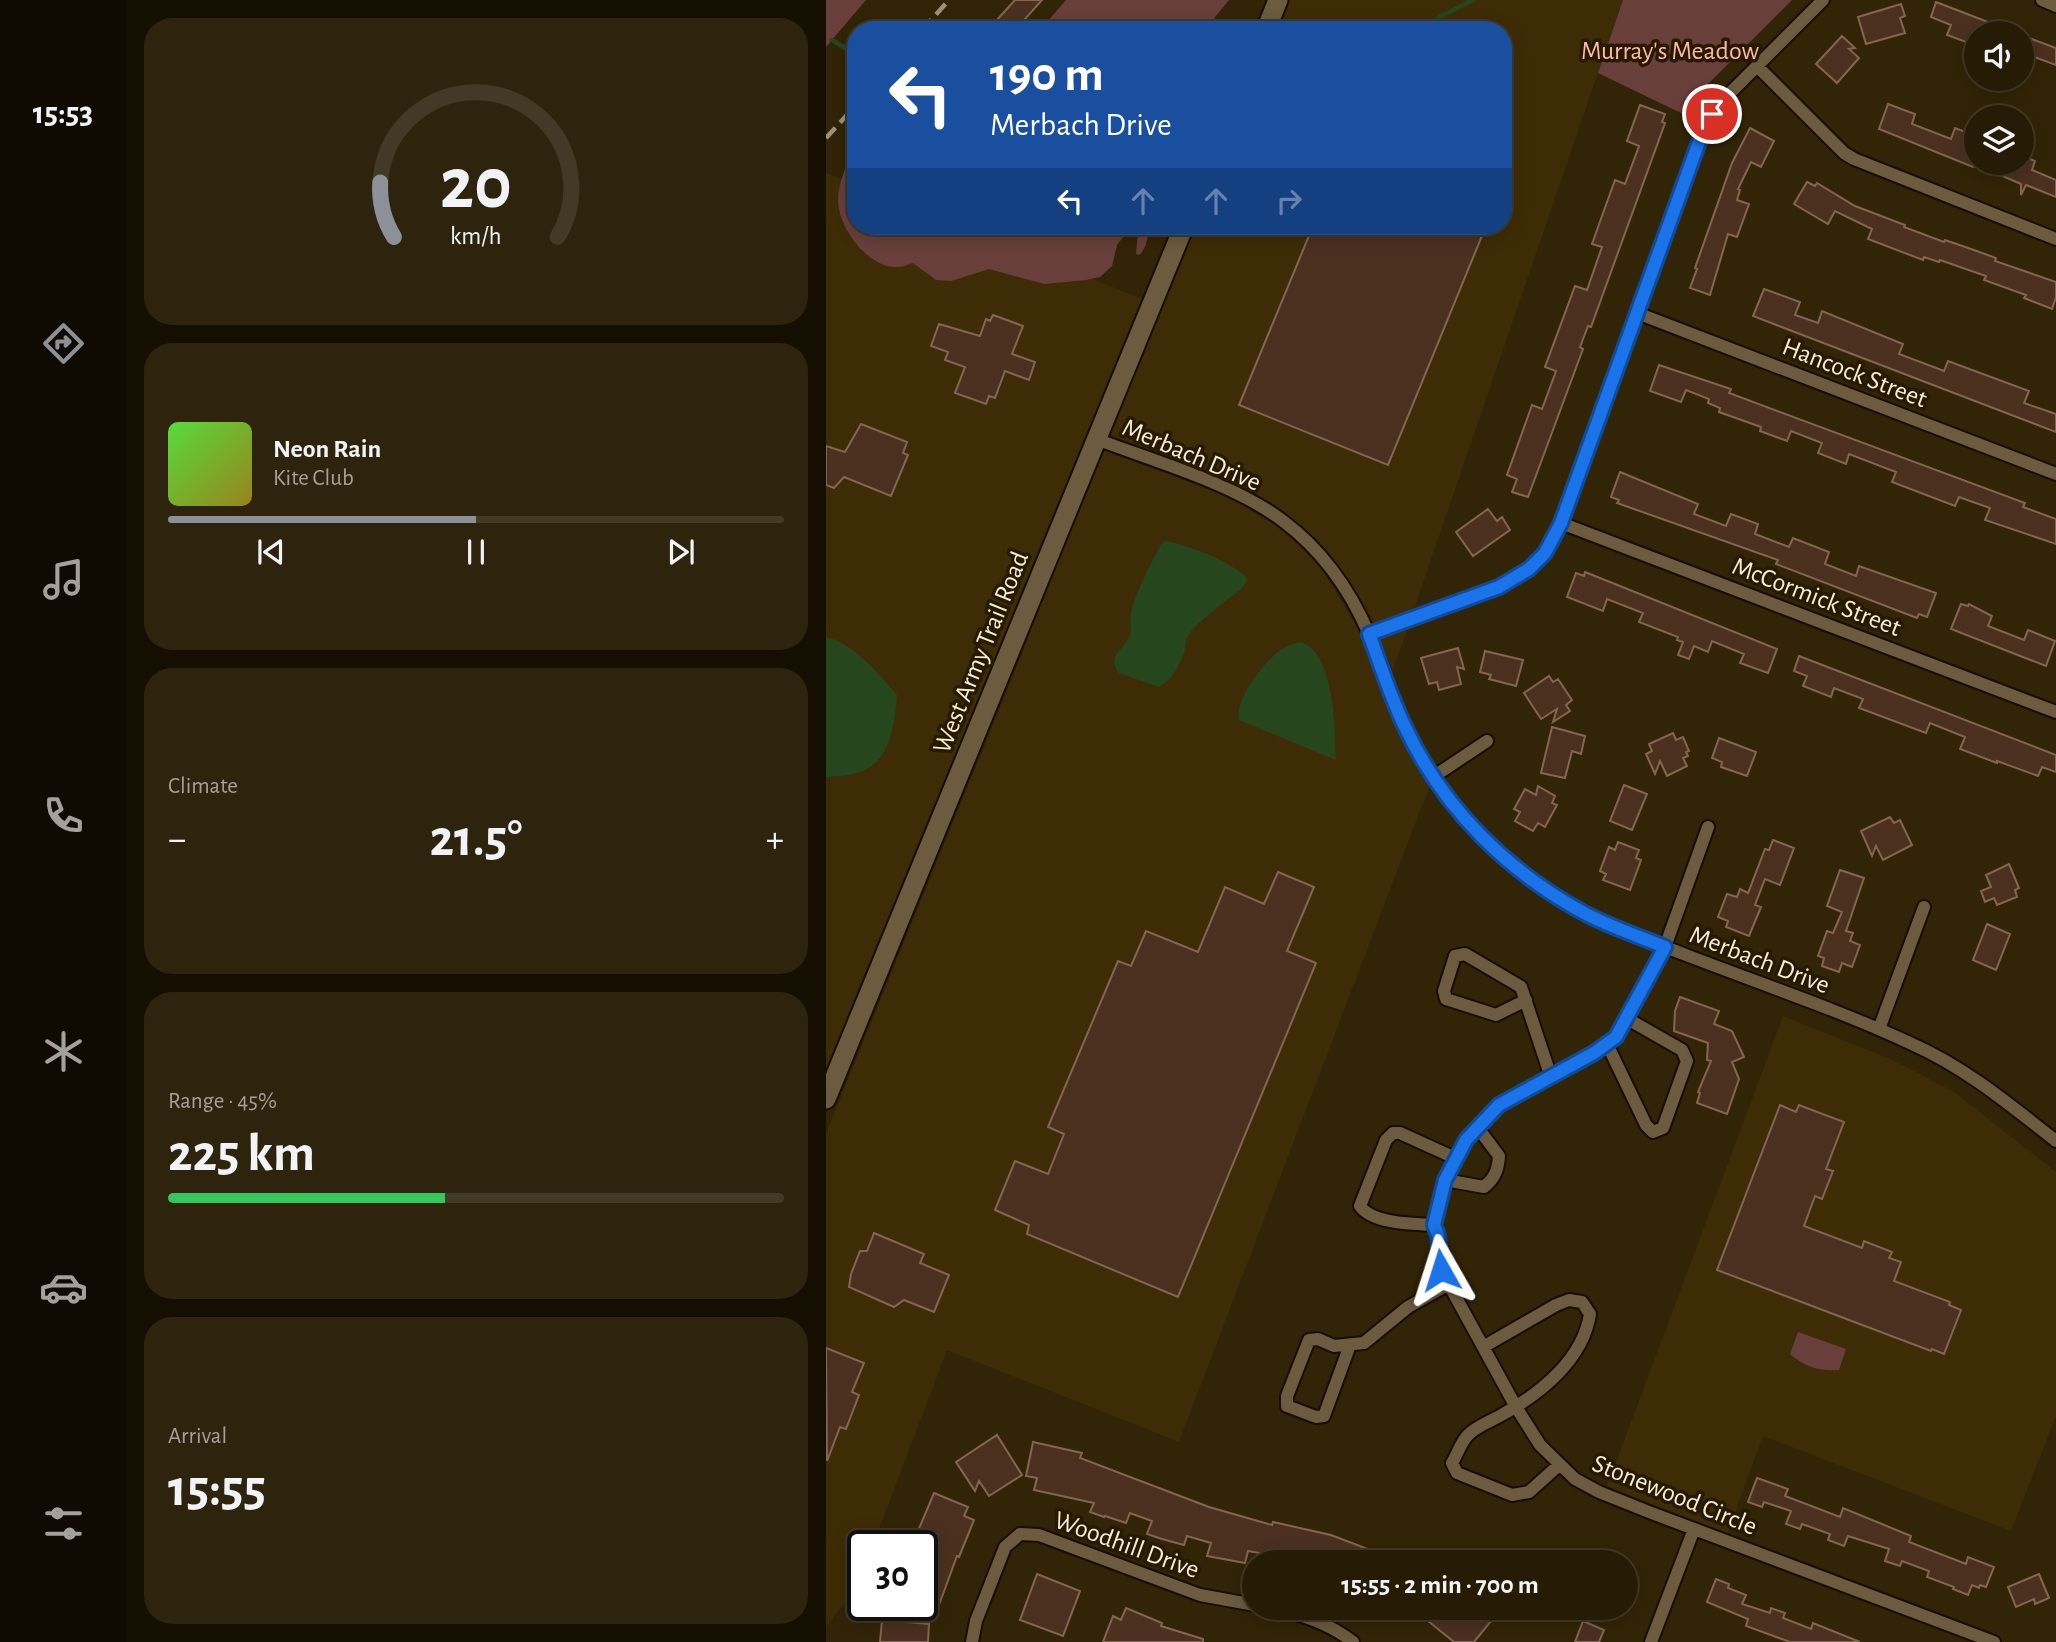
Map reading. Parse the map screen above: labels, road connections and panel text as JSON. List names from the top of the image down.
{
  "streets": {
    "main road": ["West Army Trail Road"],
    "street": [
      "Hancock Street",
      "Merbach Drive",
      "McCormick Street",
      "Stonewood Circle",
      "Woodhill Drive"
    ]
  },
  "crossings": [
    ["Merbach Drive", "West Army Trail Road"],
    ["Merbach Drive", "Stonewood Circle"]
  ],
  "parks": ["Murray's Meadow"],
  "page": {
    "tabs": "15:53",
    "turn": ["190 m", "Merbach Drive"],
    "song": ["Neon Rain", "Kite Club"],
    "tile": [
      "Climate",
      ["Range · 45%", "225 km"],
      ["Arrival", "15:55"]
    ],
    "heat": ["−", "21.5°", "+"],
    "limit": "30",
    "trip": "15:55 · 2 min · 700 m",
    "gauge": ["20", "km/h"]
  }
}
